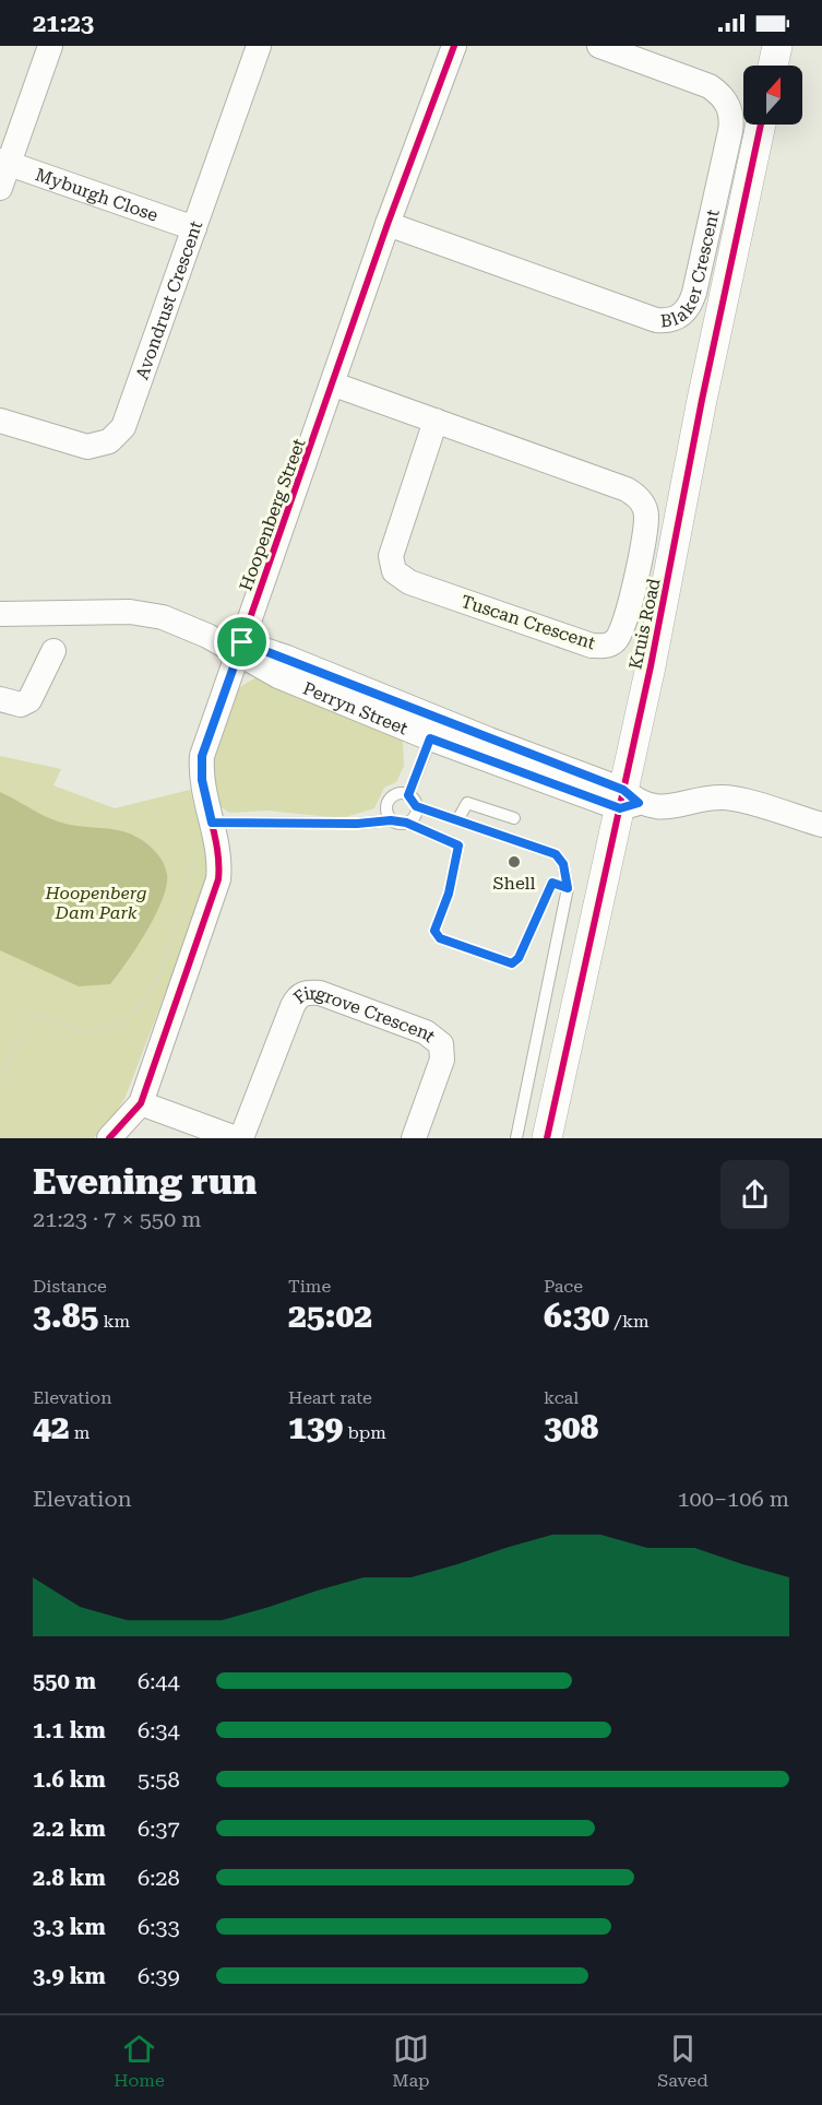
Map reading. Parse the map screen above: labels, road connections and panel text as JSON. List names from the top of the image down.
{
  "streets": {
    "street": [
      "Myburgh Close",
      "Blaker Crescent",
      "Avondrust Crescent",
      "Hoopenberg Street",
      "Tuscan Crescent",
      "Kruis Road",
      "Perryn Street",
      "Firgrove Crescent"
    ]
  },
  "crossings": [
    ["Myburgh Close", "Avondrust Crescent"],
    ["Blaker Crescent", "Hoopenberg Street"],
    ["Hoopenberg Street", "Tuscan Crescent"],
    ["Hoopenberg Street", "Perryn Street"],
    ["Hoopenberg Street", "Firgrove Crescent"],
    ["Kruis Road", "Perryn Street"]
  ],
  "parks": ["Hoopenberg Dam Park"],
  "places": ["Shell"],
  "north": "top",
  "page": {
    "status": "21:23",
    "heading": ["Evening run", "21:23 · 7 × 550 m"],
    "stats": [
      ["Distance", "3.85 km"],
      ["Time", "25:02"],
      ["Pace", "6:30 /km"],
      ["Elevation", "42 m"],
      ["Heart rate", "139 bpm"],
      ["kcal", "308"]
    ],
    "chart": ["Elevation", "100–106 m"],
    "list": [
      {
        "name": "550 m",
        "note": "6:44"
      },
      {
        "name": "1.1 km",
        "note": "6:34"
      },
      {
        "name": "1.6 km",
        "note": "5:58"
      },
      {
        "name": "2.2 km",
        "note": "6:37"
      },
      {
        "name": "2.8 km",
        "note": "6:28"
      },
      {
        "name": "3.3 km",
        "note": "6:33"
      },
      {
        "name": "3.9 km",
        "note": "6:39"
      }
    ],
    "tabs": ["Home", "Map", "Saved"]
  }
}
